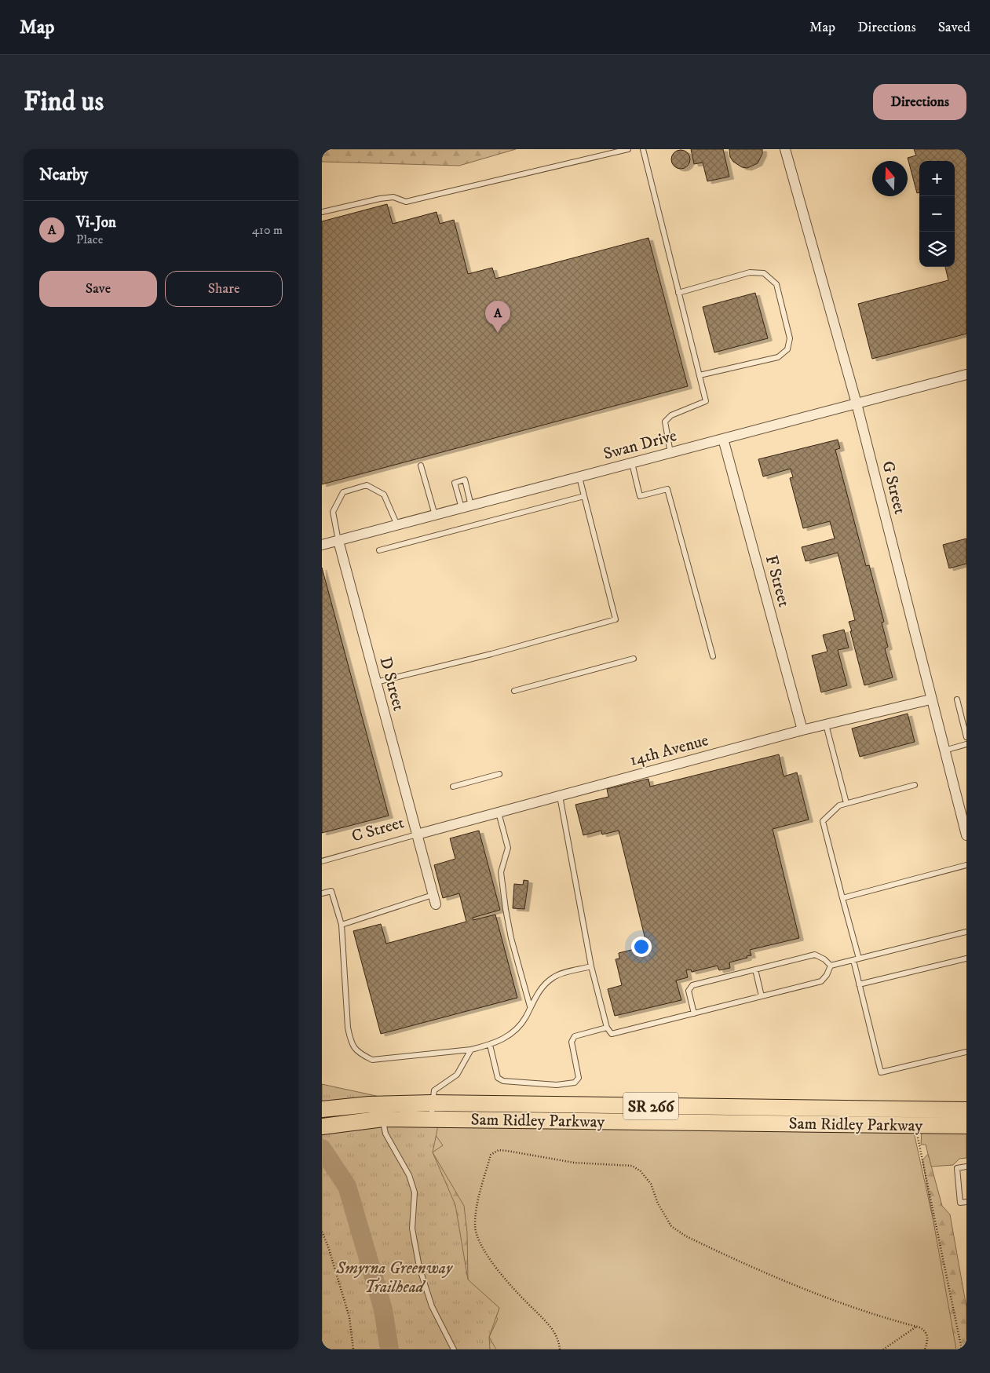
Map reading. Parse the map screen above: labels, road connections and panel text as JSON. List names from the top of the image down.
{
  "streets": {
    "main road": ["SR 266", "Sam Ridley Parkway"],
    "street": [
      "Swan Drive",
      "G Street",
      "F Street",
      "D Street",
      "14th Avenue",
      "C Street"
    ]
  },
  "crossings": [
    ["Swan Drive", "G Street"],
    ["Swan Drive", "F Street"],
    ["Swan Drive", "D Street"],
    ["G Street", "14th Avenue"],
    ["F Street", "14th Avenue"],
    ["D Street", "14th Avenue"],
    ["D Street", "C Street"],
    ["14th Avenue", "C Street"]
  ],
  "parks": ["Smyrna Greenway Trailhead"],
  "north": "top",
  "page": {
    "header": "Map",
    "nav": ["Map", "Directions", "Saved"],
    "buttons": [
      "Directions",
      ["Save", "Share"]
    ],
    "title": "Find us",
    "heading": "Nearby",
    "map_buttons": ["+", "−"],
    "list": [
      {
        "mark": "A",
        "name": "Vi-Jon",
        "note": "Place",
        "value": "410 m"
      }
    ],
    "pins": "A"
  }
}
